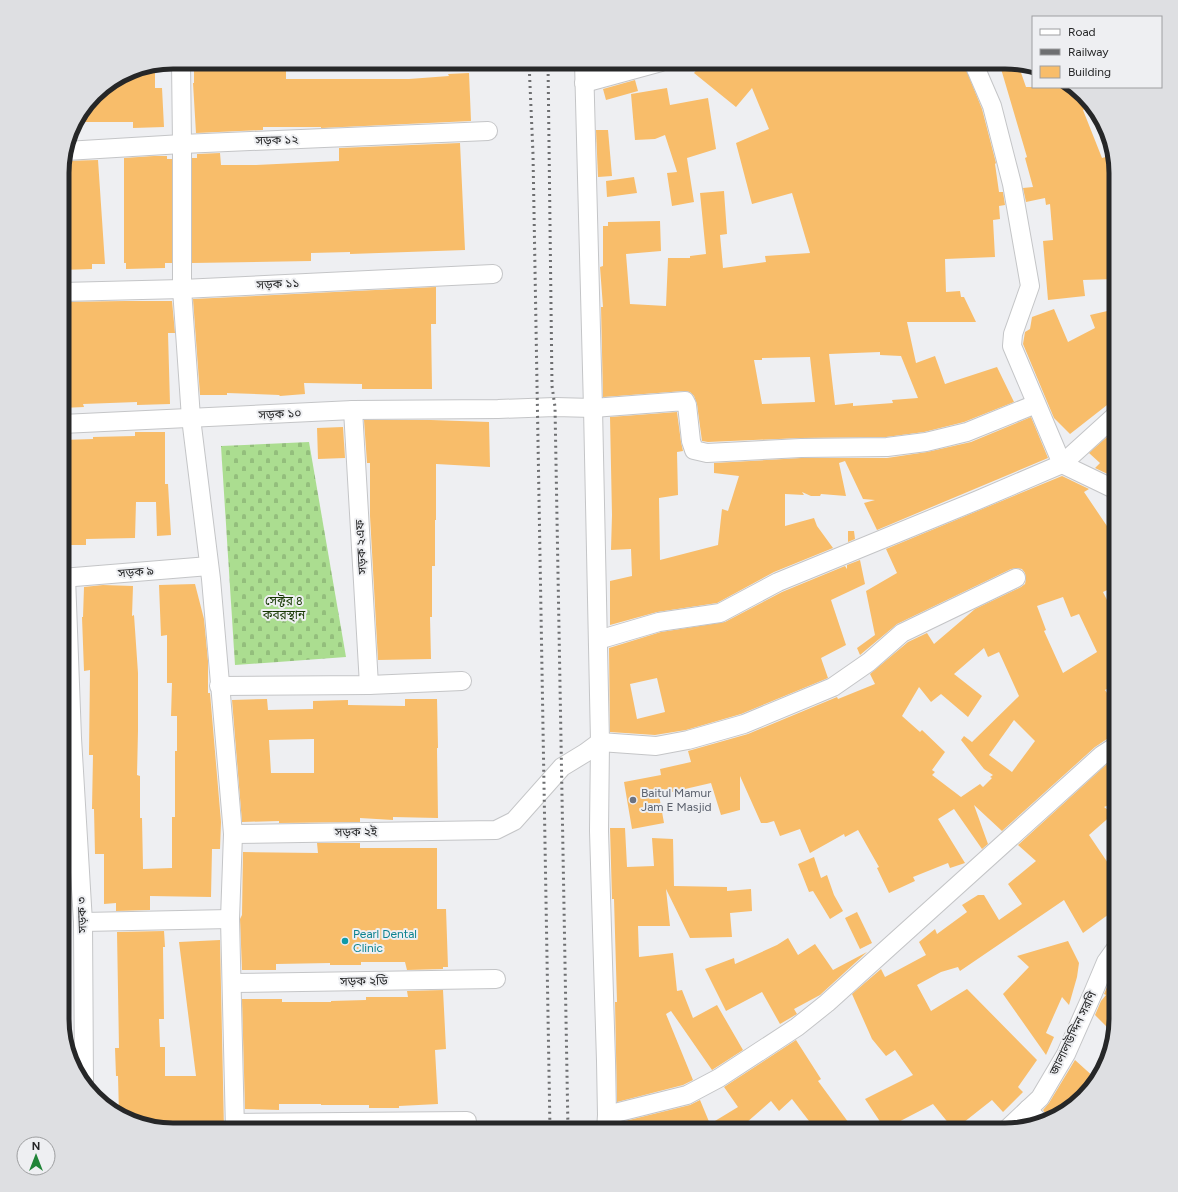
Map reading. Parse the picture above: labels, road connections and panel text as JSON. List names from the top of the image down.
{
  "streets": {
    "street": [
      "সড়ক ১২",
      "সড়ক ১১",
      "সড়ক ১০",
      "সড়ক ২এফ",
      "সড়ক ৯",
      "সড়ক ২ই",
      "সড়ক ৩",
      "সড়ক ২ডি",
      "জালালউদ্দিন সরণি"
    ]
  },
  "crossings": [
    ["সড়ক ১০", "সড়ক ২এফ"]
  ],
  "parks": ["সেক্টর ৪ কবরস্থান"],
  "places": ["Baitul Mamur Jam E Masjid", "Pearl Dental Clinic"],
  "legend": ["Road", "Railway", "Building"],
  "north": "top"
}
